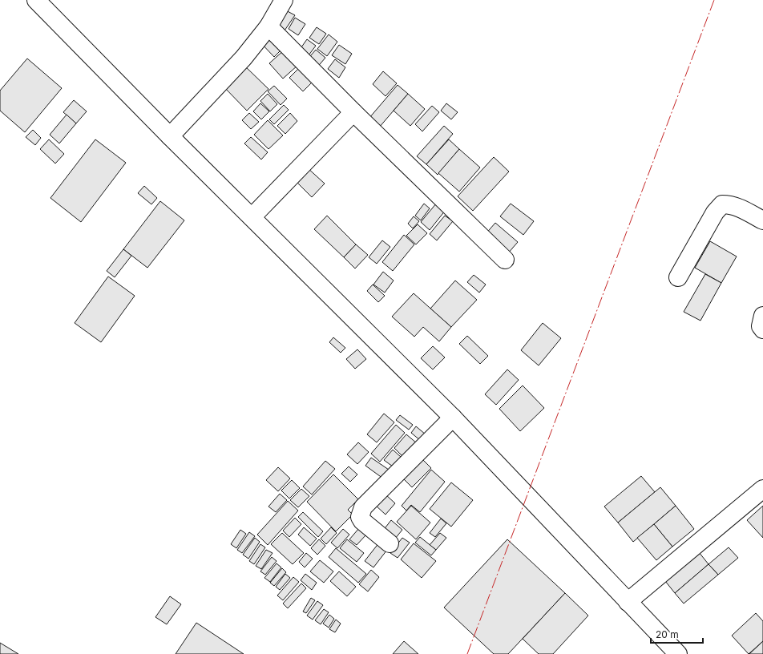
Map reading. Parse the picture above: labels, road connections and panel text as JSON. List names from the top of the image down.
{
  "scale_bar": "20 m"
}
